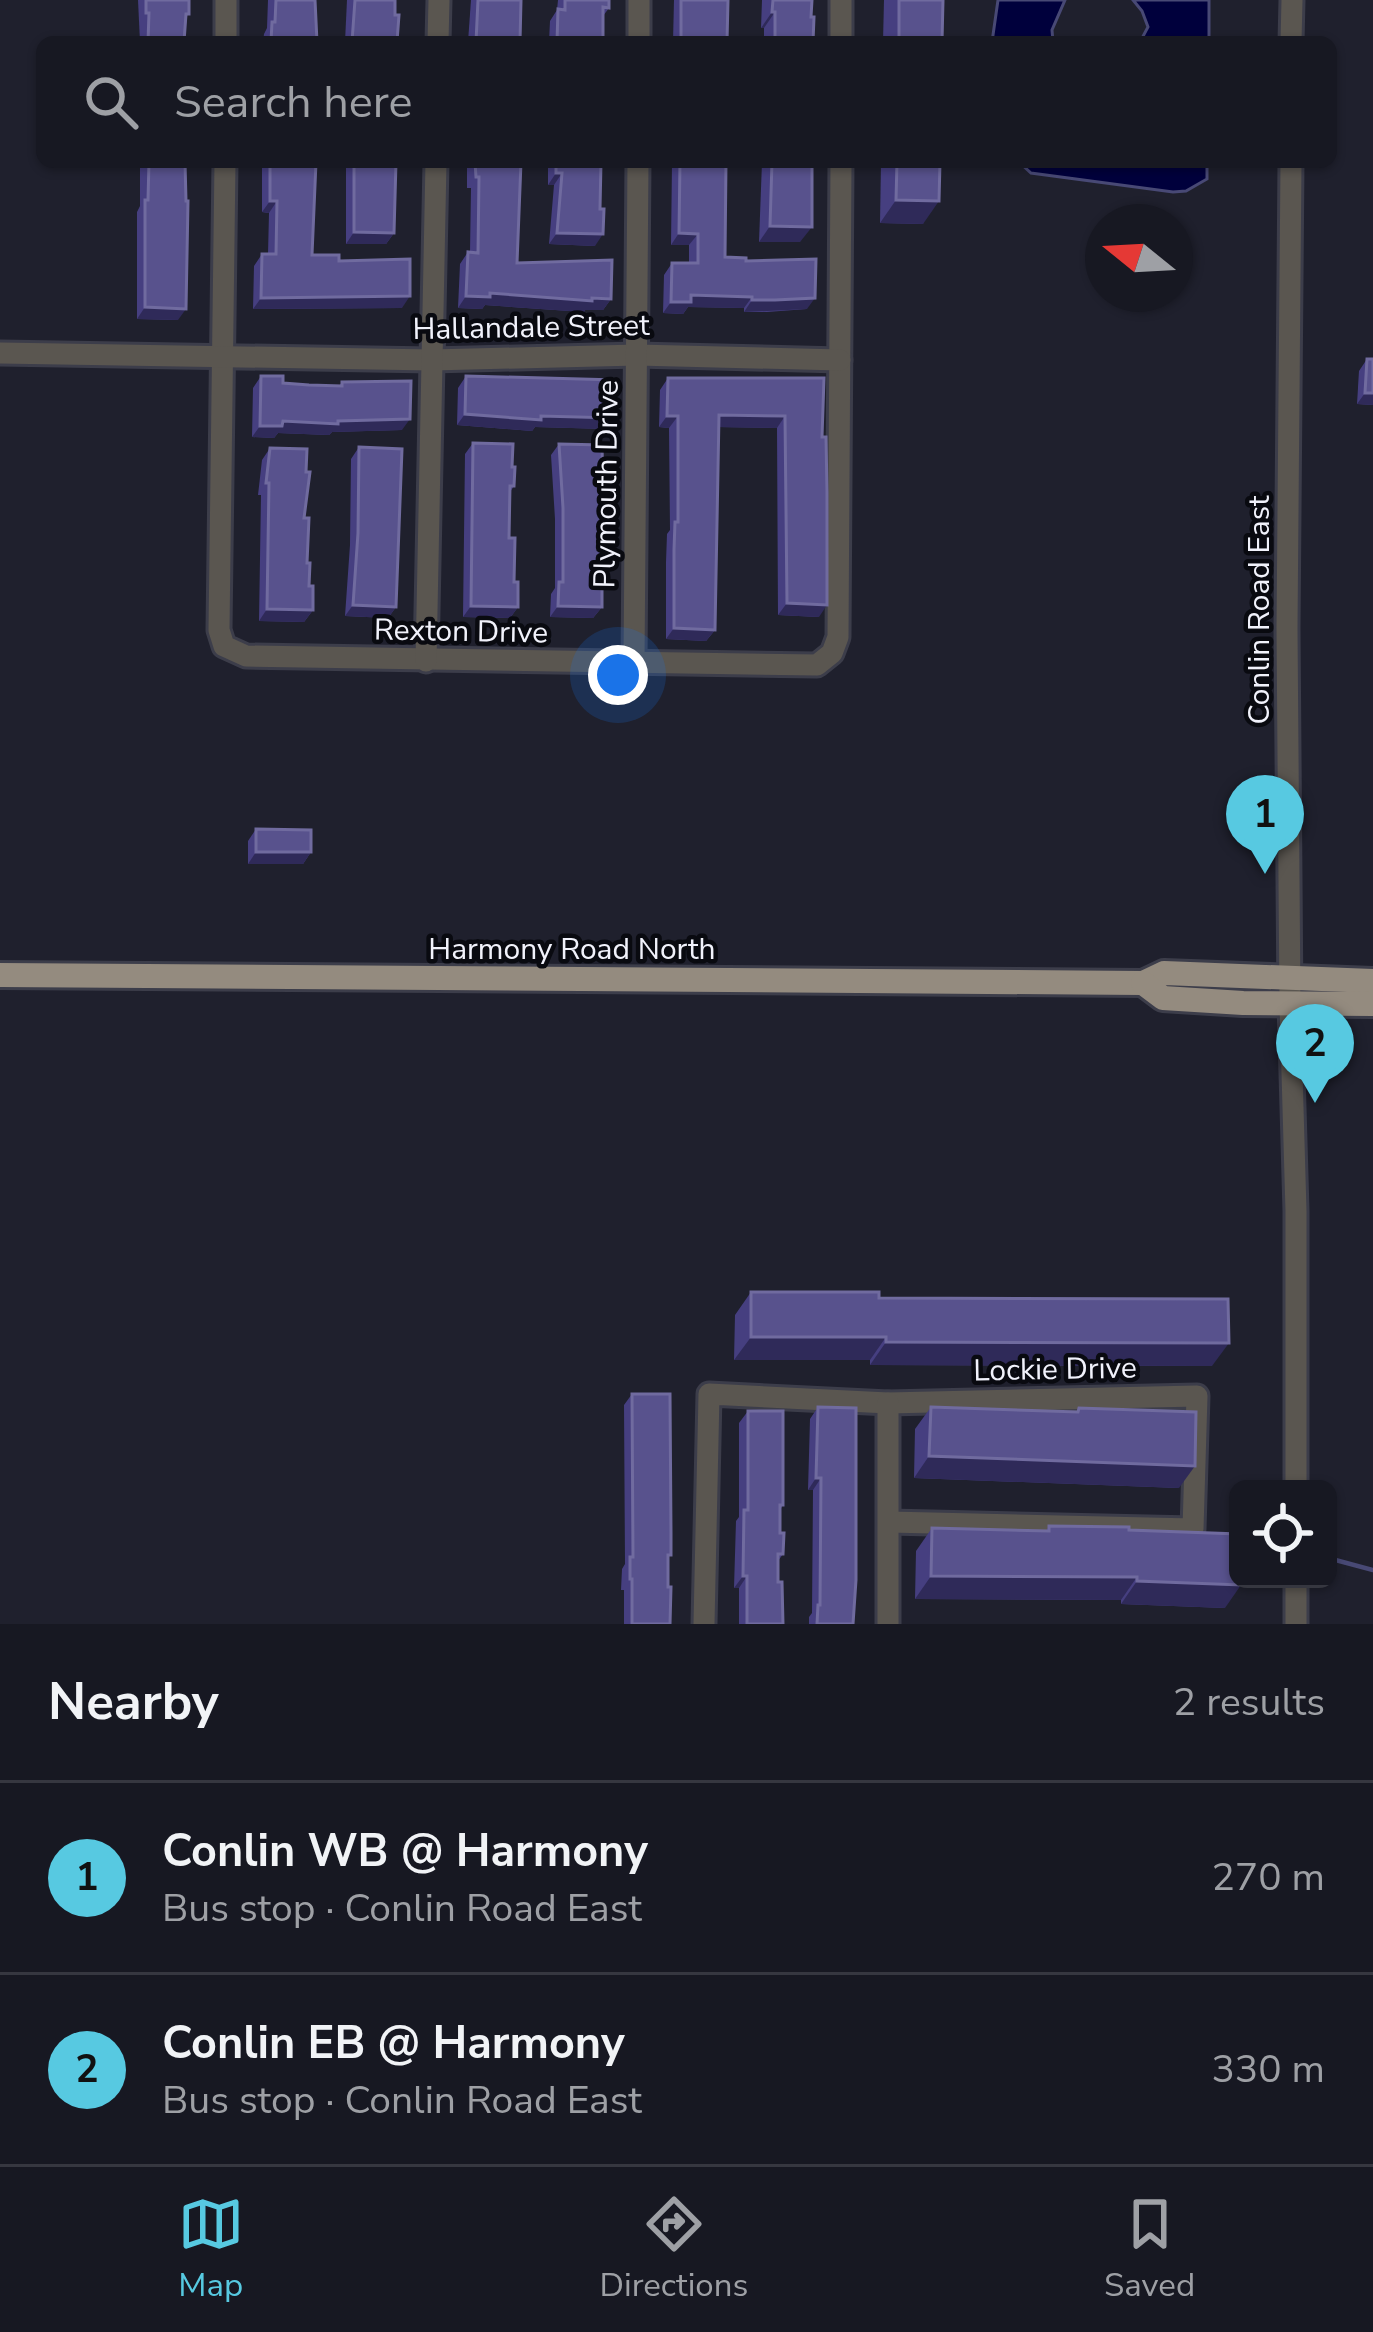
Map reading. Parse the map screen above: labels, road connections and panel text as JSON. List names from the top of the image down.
{
  "streets": {
    "main road": ["Harmony Road North"],
    "street": [
      "Hallandale Street",
      "Plymouth Drive",
      "Conlin Road East",
      "Rexton Drive",
      "Lockie Drive"
    ]
  },
  "crossings": [
    ["Hallandale Street", "Plymouth Drive"],
    ["Hallandale Street", "Rexton Drive"],
    ["Plymouth Drive", "Rexton Drive"],
    ["Conlin Road East", "Harmony Road North"]
  ],
  "north": "left",
  "page": {
    "search": "Search here",
    "pins": ["1", "2"],
    "heading": ["Nearby", "2 results"],
    "list": [
      {
        "mark": "1",
        "name": "Conlin WB @ Harmony",
        "note": "Bus stop · Conlin Road East",
        "value": "270 m"
      },
      {
        "mark": "2",
        "name": "Conlin EB @ Harmony",
        "note": "Bus stop · Conlin Road East",
        "value": "330 m"
      }
    ],
    "nav": ["Map", "Directions", "Saved"]
  }
}
